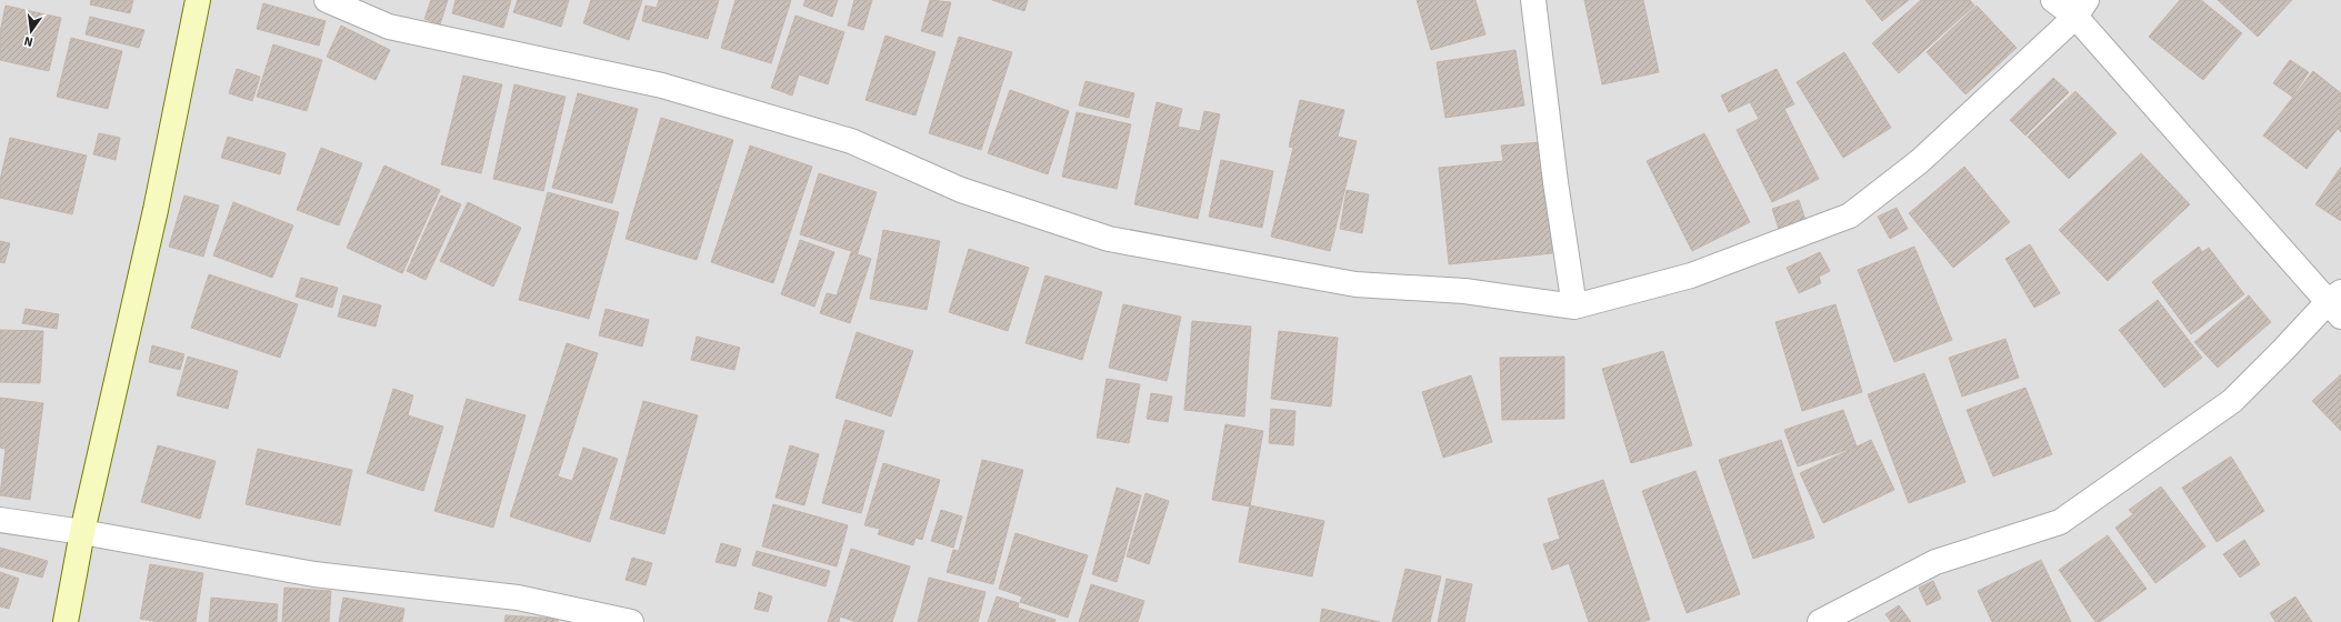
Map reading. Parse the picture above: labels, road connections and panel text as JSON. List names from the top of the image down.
{
  "north": "bottom"
}
